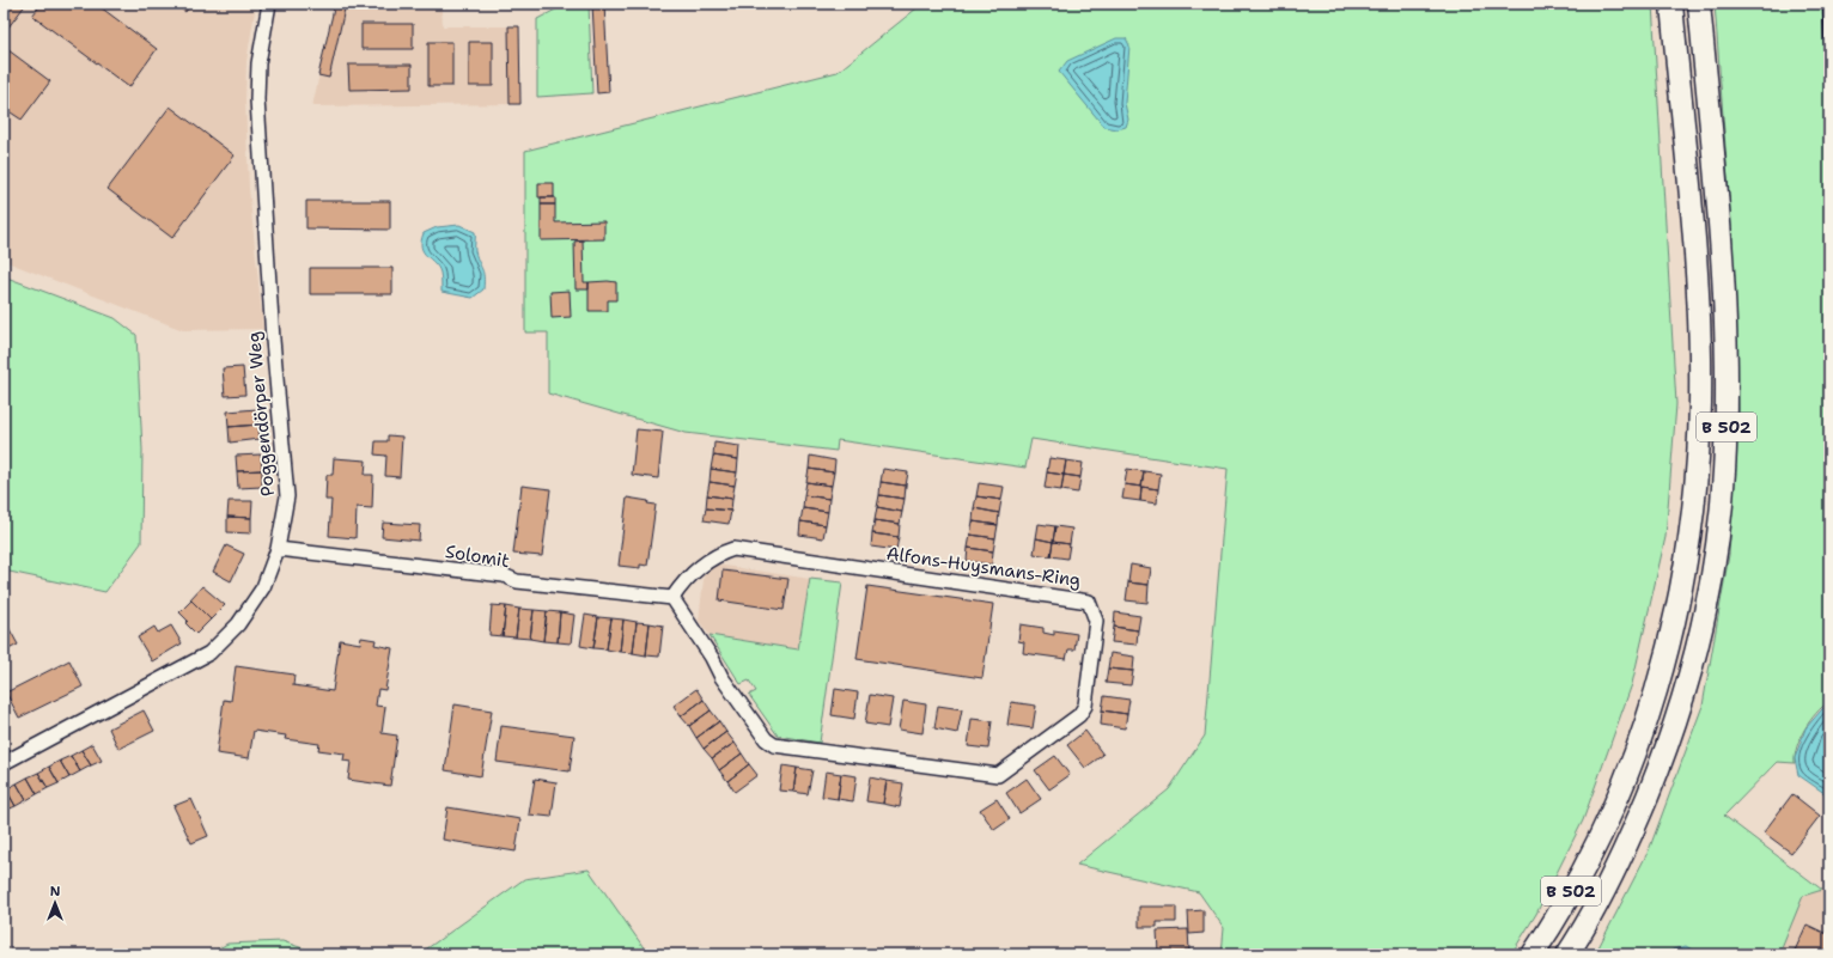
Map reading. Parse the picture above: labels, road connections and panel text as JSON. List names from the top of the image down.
{
  "streets": {
    "highway": ["B 502"],
    "street": ["Poggendörper Weg", "Solomit", "Alfons-Huysmans-Ring"]
  },
  "crossings": [
    ["Poggendörper Weg", "Solomit"],
    ["Solomit", "Alfons-Huysmans-Ring"]
  ],
  "north": "top"
}
